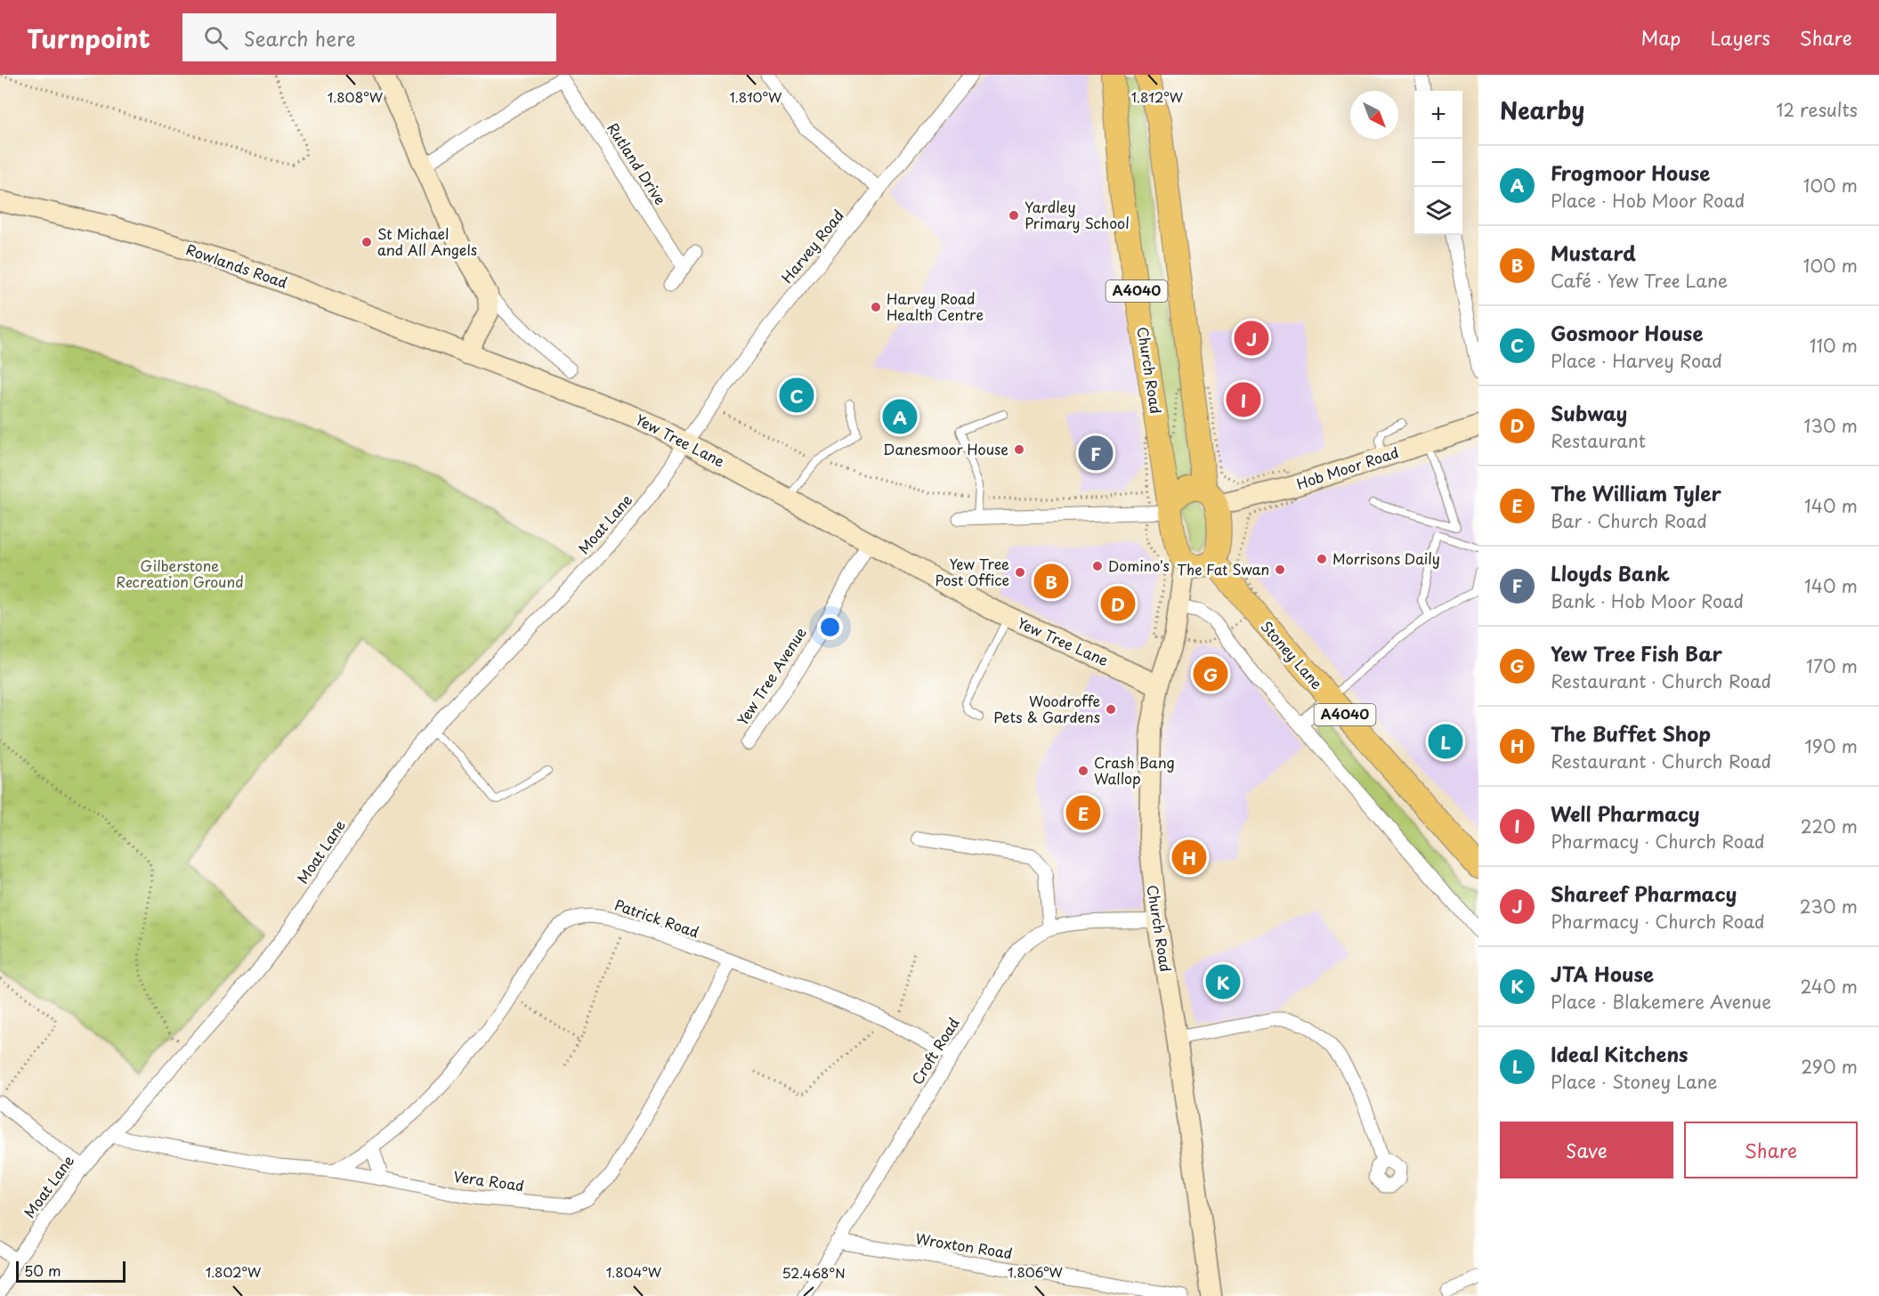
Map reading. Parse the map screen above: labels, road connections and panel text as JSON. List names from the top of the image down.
{
  "streets": {
    "main road": ["A4040", "Church Road", "Stoney Lane"],
    "street": [
      "Rutland Drive",
      "Harvey Road",
      "Rowlands Road",
      "Yew Tree Lane",
      "Hob Moor Road",
      "Moat Lane",
      "Yew Tree Avenue",
      "Patrick Road",
      "Croft Road",
      "Vera Road",
      "Wroxton Road"
    ]
  },
  "crossings": [
    ["Harvey Road", "Yew Tree Lane"],
    ["Harvey Road", "Moat Lane"],
    ["Rowlands Road", "Yew Tree Lane"],
    ["A4040", "Church Road"],
    ["A4040", "Hob Moor Road"],
    ["A4040", "Stoney Lane"],
    ["Church Road", "Yew Tree Lane"],
    ["Church Road", "Hob Moor Road"],
    ["Church Road", "Stoney Lane"],
    ["Church Road", "Croft Road"],
    ["Yew Tree Lane", "Moat Lane"],
    ["Yew Tree Lane", "Yew Tree Avenue"],
    ["Hob Moor Road", "Stoney Lane"],
    ["Moat Lane", "Vera Road"],
    ["Patrick Road", "Croft Road"],
    ["Patrick Road", "Vera Road"],
    ["Croft Road", "Wroxton Road"]
  ],
  "parks": ["Gilberstone Recreation Ground"],
  "places": [
    "Yardley Primary School",
    "St Michael and All Angels",
    "Harvey Road Health Centre",
    "Danesmoor House",
    "Morrisons Daily",
    "Domino's",
    "The Fat Swan",
    "Yew Tree Post Office",
    "Woodroffe Pets & Gardens",
    "Crash Bang Wallop"
  ],
  "scale_bar": "50 m",
  "north": "bottom right",
  "page": {
    "header": "Turnpoint",
    "search": "Search here",
    "nav": ["Map", "Layers", "Share"],
    "heading": ["Nearby", "12 results"],
    "map_buttons": ["+", "−"],
    "list": [
      {
        "mark": "A",
        "name": "Frogmoor House",
        "note": "Place · Hob Moor Road",
        "value": "100 m"
      },
      {
        "mark": "B",
        "name": "Mustard",
        "note": "Café · Yew Tree Lane",
        "value": "100 m"
      },
      {
        "mark": "C",
        "name": "Gosmoor House",
        "note": "Place · Harvey Road",
        "value": "110 m"
      },
      {
        "mark": "D",
        "name": "Subway",
        "note": "Restaurant",
        "value": "130 m"
      },
      {
        "mark": "E",
        "name": "The William Tyler",
        "note": "Bar · Church Road",
        "value": "140 m"
      },
      {
        "mark": "F",
        "name": "Lloyds Bank",
        "note": "Bank · Hob Moor Road",
        "value": "140 m"
      },
      {
        "mark": "G",
        "name": "Yew Tree Fish Bar",
        "note": "Restaurant · Church Road",
        "value": "170 m"
      },
      {
        "mark": "H",
        "name": "The Buffet Shop",
        "note": "Restaurant · Church Road",
        "value": "190 m"
      },
      {
        "mark": "I",
        "name": "Well Pharmacy",
        "note": "Pharmacy · Church Road",
        "value": "220 m"
      },
      {
        "mark": "J",
        "name": "Shareef Pharmacy",
        "note": "Pharmacy · Church Road",
        "value": "230 m"
      },
      {
        "mark": "K",
        "name": "JTA House",
        "note": "Place · Blakemere Avenue",
        "value": "240 m"
      },
      {
        "mark": "L",
        "name": "Ideal Kitchens",
        "note": "Place · Stoney Lane",
        "value": "290 m"
      }
    ],
    "pins": [
      "J",
      "C",
      "I",
      "A",
      "F",
      "B",
      "D",
      "G",
      "L",
      "E",
      "H",
      "K"
    ],
    "buttons": ["Save", "Share"],
    "scale": "50 m"
  },
  "coordinates": [
    "1.808°W",
    "1.810°W",
    "1.812°W",
    "1.802°W",
    "1.804°W",
    "1.806°W",
    "52.468°N"
  ]
}
